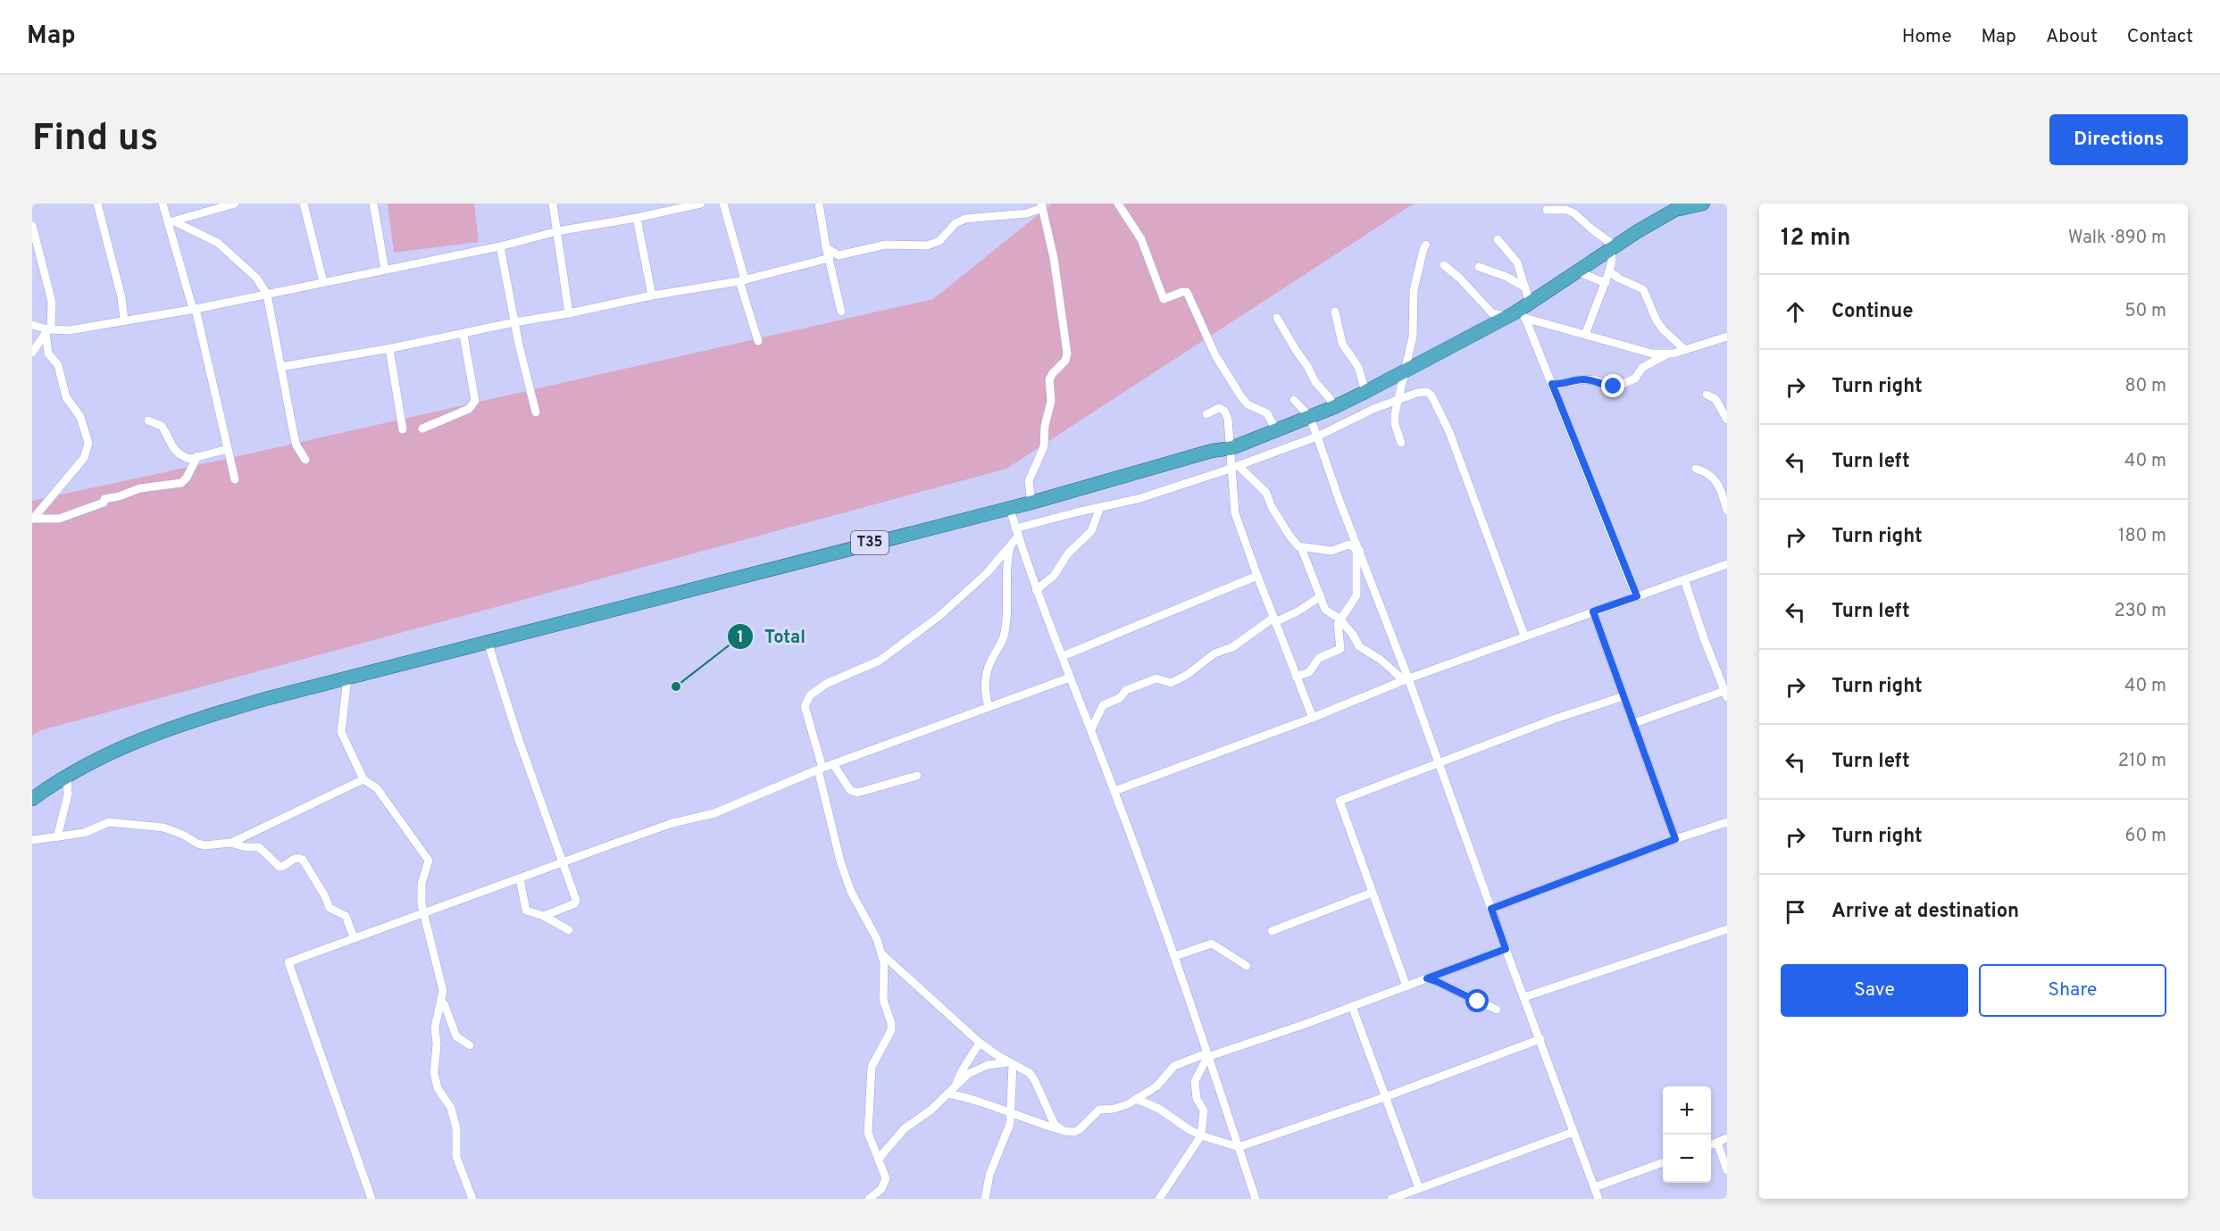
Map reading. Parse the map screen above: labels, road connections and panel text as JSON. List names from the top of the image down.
{
  "streets": {
    "highway": ["T35"]
  },
  "places": ["Total"],
  "page": {
    "header": "Map",
    "nav": [
      "Home",
      "Map",
      "About",
      "Contact"
    ],
    "buttons": [
      "Directions",
      ["Save", "Share"]
    ],
    "title": "Find us",
    "heading": ["12 min", "Walk · 890 m"],
    "list": [
      ["Continue", "50 m"],
      ["Turn right", "80 m"],
      ["Turn left", "40 m"],
      ["Turn right", "180 m"],
      ["Turn left", "230 m"],
      ["Turn right", "40 m"],
      ["Turn left", "210 m"],
      ["Turn right", "60 m"],
      "Arrive at destination"
    ],
    "map_buttons": ["+", "−"]
  }
}
